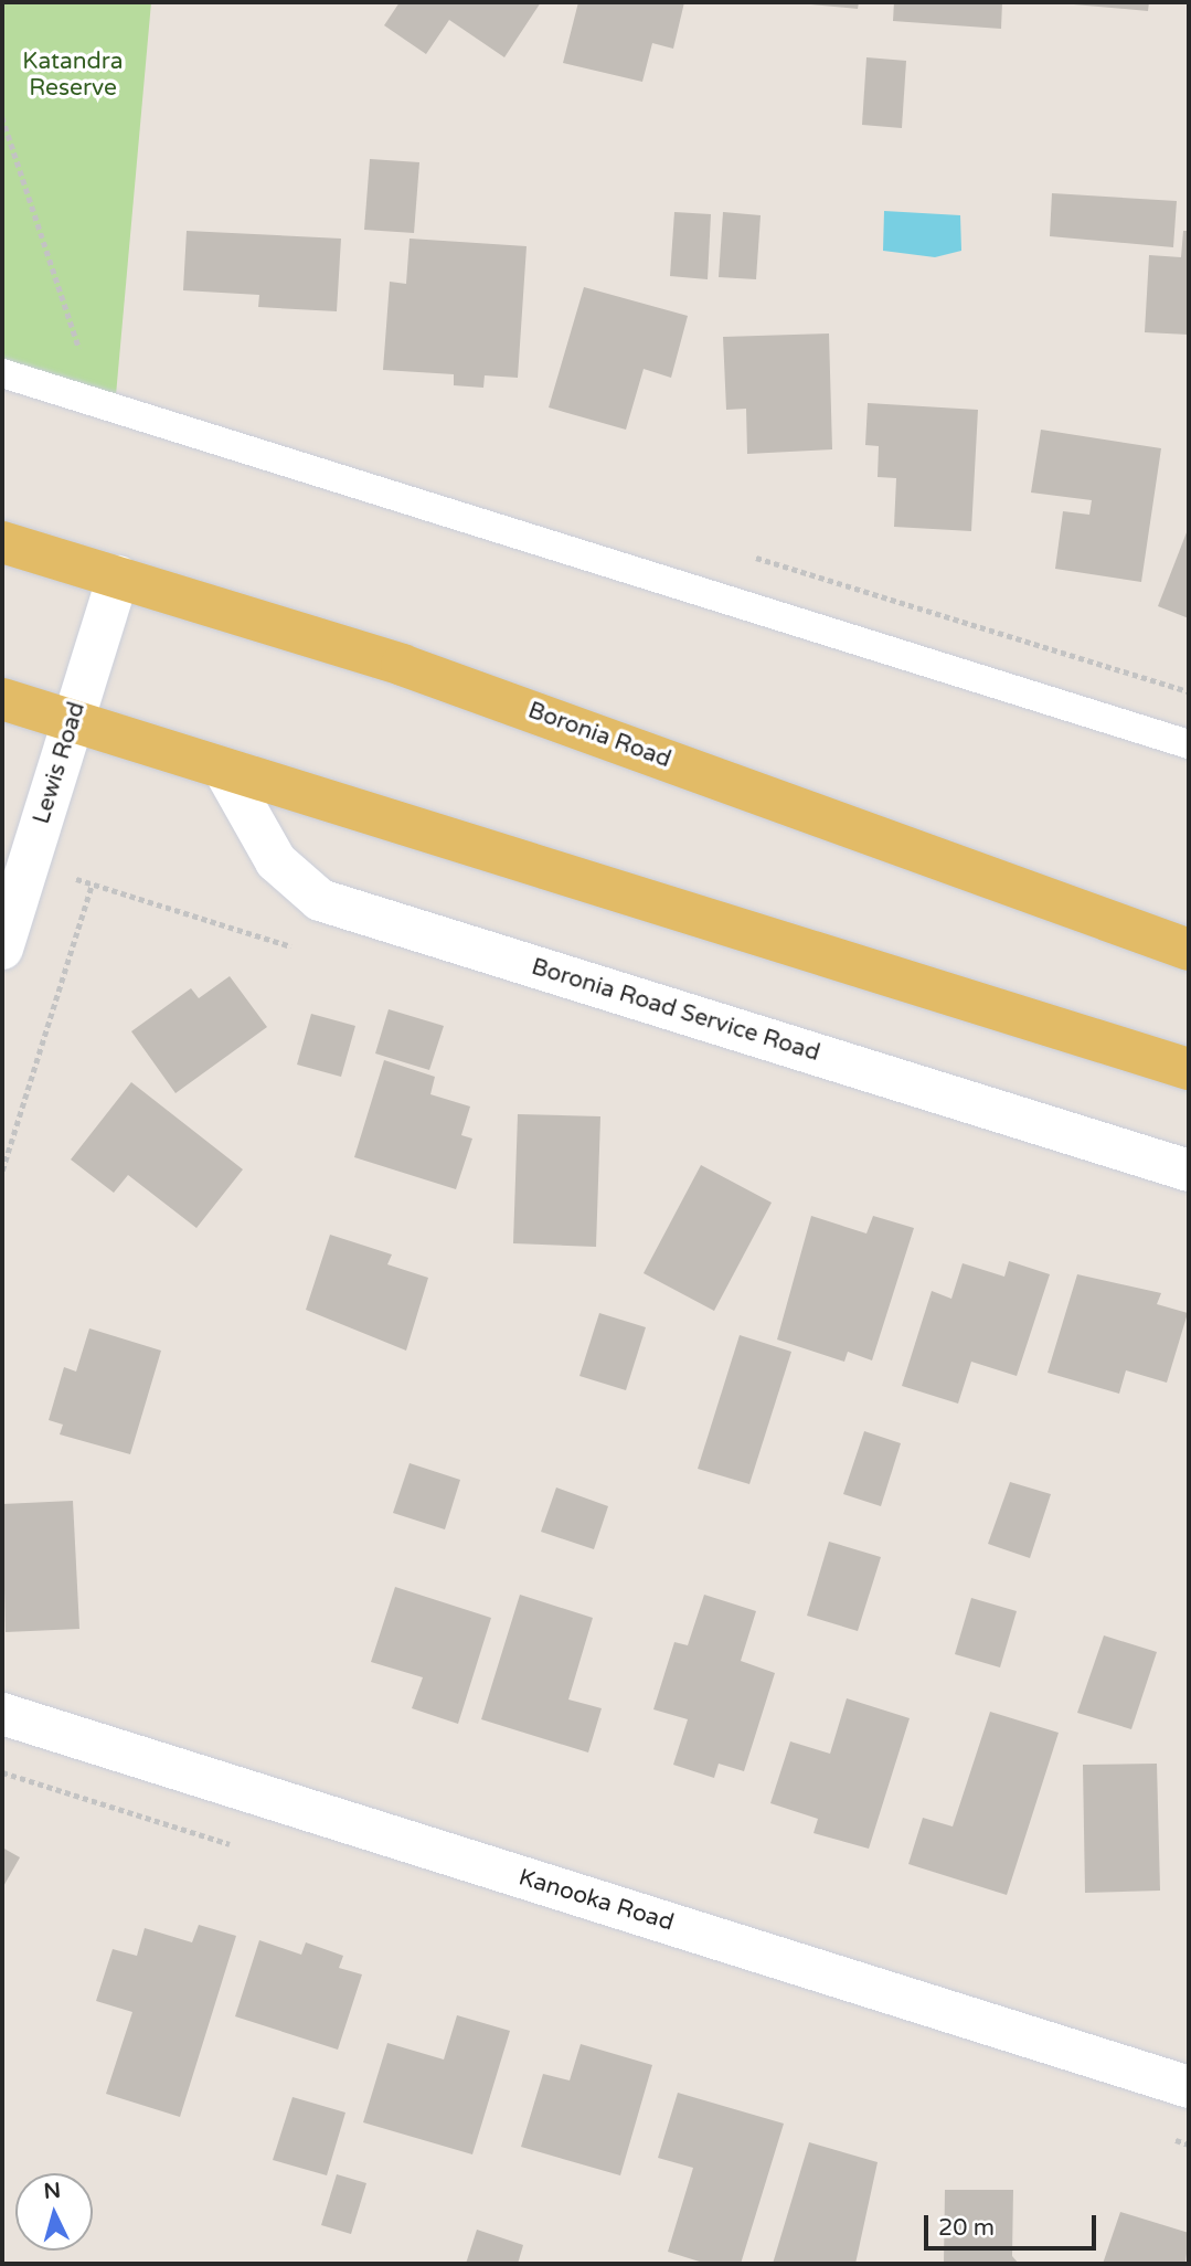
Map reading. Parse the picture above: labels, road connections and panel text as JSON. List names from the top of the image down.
{
  "streets": {
    "main road": ["Boronia Road"],
    "street": ["Lewis Road", "Boronia Road Service Road", "Kanooka Road"]
  },
  "crossings": [
    ["Boronia Road", "Lewis Road"]
  ],
  "parks": ["Katandra Reserve"],
  "scale_bar": "20 m",
  "north": "top"
}
